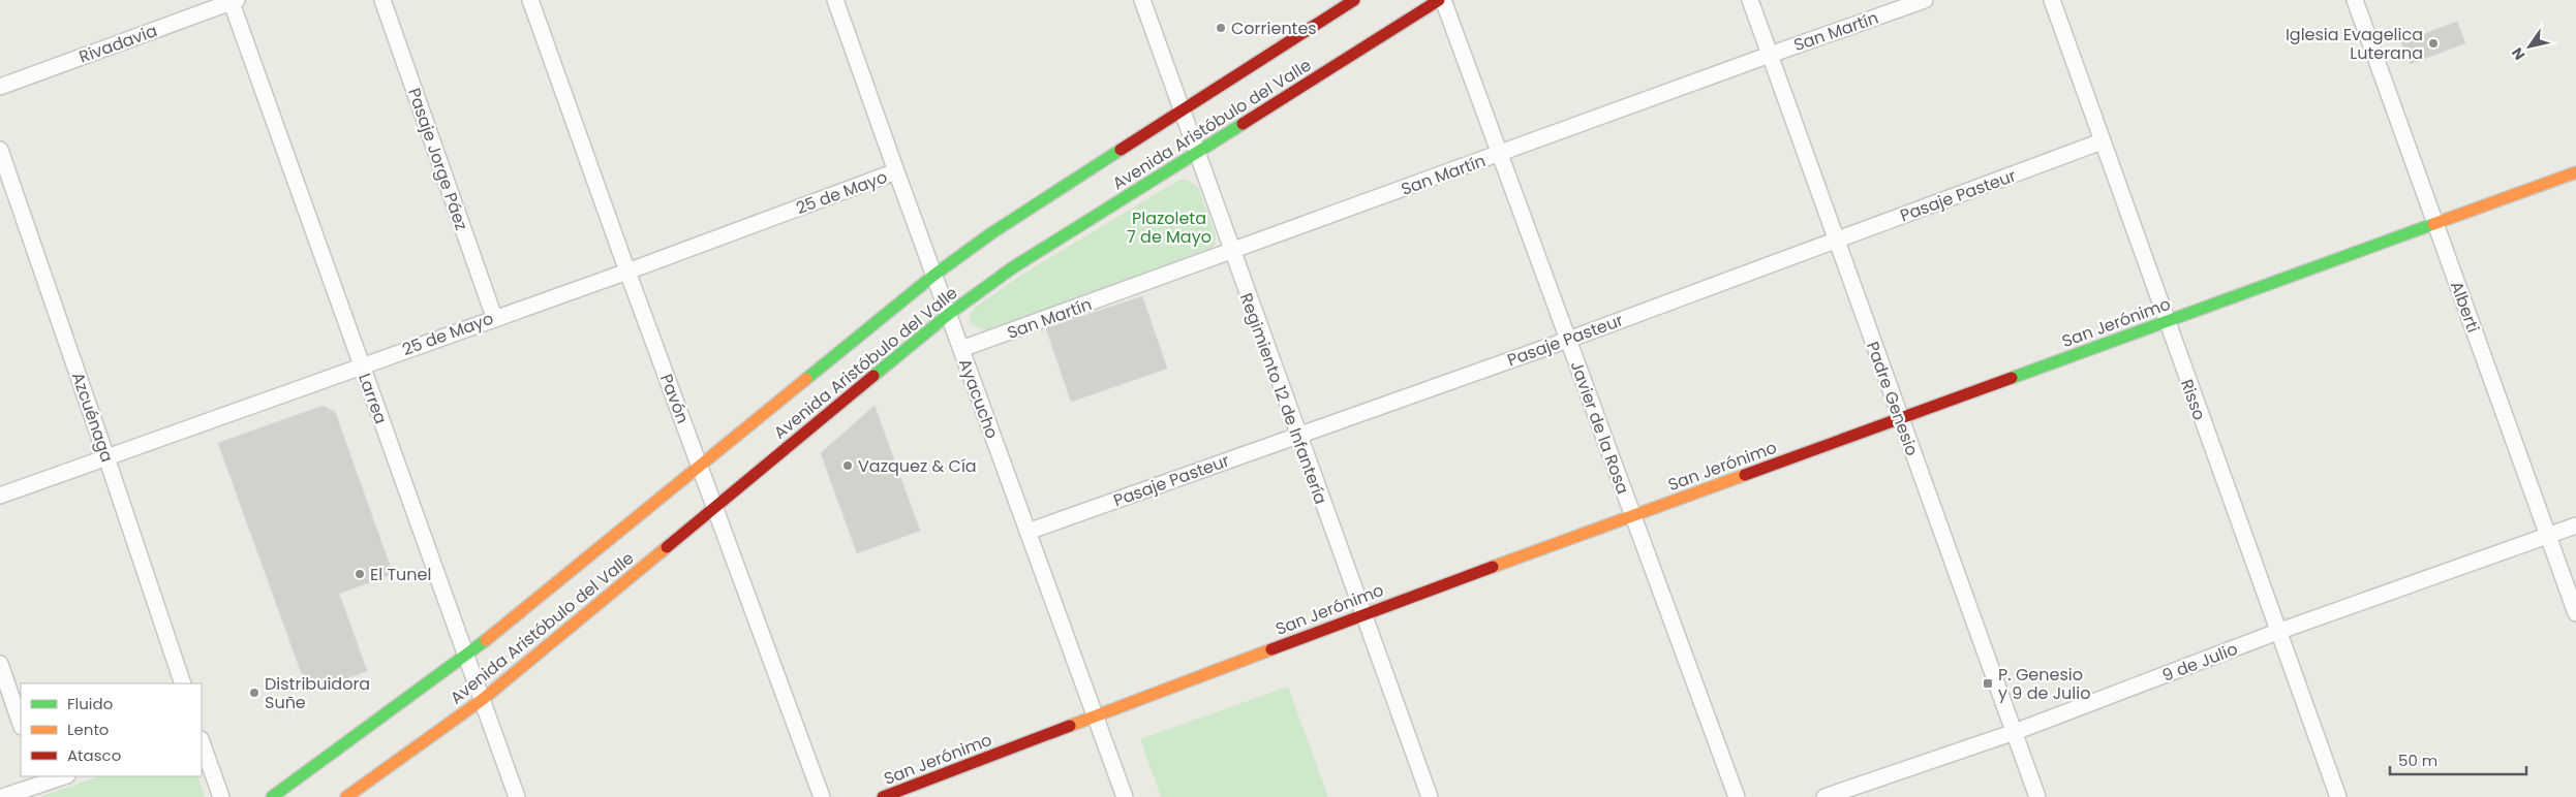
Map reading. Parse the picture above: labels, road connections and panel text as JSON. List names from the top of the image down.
{
  "streets": {
    "main road": ["Avenida Aristóbulo del Valle", "San Jerónimo"],
    "street": [
      "San Martín",
      "Rivadavia",
      "Pasaje Jorge Páez",
      "25 de Mayo",
      "Pasaje Pasteur",
      "Alberti",
      "Larrea",
      "Pavón",
      "Ayacucho",
      "Regimiento 12 de Infantería",
      "Padre Genesio",
      "Risso",
      "Azcuénaga",
      "Javier de la Rosa",
      "9 de Julio"
    ]
  },
  "crossings": [
    ["San Martín", "Ayacucho"],
    ["San Martín", "Regimiento 12 de Infantería"],
    ["San Martín", "Padre Genesio"],
    ["San Martín", "Javier de la Rosa"],
    ["Rivadavia", "Larrea"],
    ["Avenida Aristóbulo del Valle", "Larrea"],
    ["Avenida Aristóbulo del Valle", "Pavón"],
    ["Avenida Aristóbulo del Valle", "Ayacucho"],
    ["Avenida Aristóbulo del Valle", "Regimiento 12 de Infantería"],
    ["Pasaje Jorge Páez", "25 de Mayo"],
    ["25 de Mayo", "Larrea"],
    ["25 de Mayo", "Pavón"],
    ["25 de Mayo", "Ayacucho"],
    ["25 de Mayo", "Azcuénaga"],
    ["Pasaje Pasteur", "Ayacucho"],
    ["Pasaje Pasteur", "Regimiento 12 de Infantería"],
    ["Pasaje Pasteur", "Padre Genesio"],
    ["Pasaje Pasteur", "Risso"],
    ["Pasaje Pasteur", "Javier de la Rosa"],
    ["Alberti", "San Jerónimo"],
    ["Alberti", "9 de Julio"],
    ["San Jerónimo", "Ayacucho"],
    ["San Jerónimo", "Regimiento 12 de Infantería"],
    ["San Jerónimo", "Padre Genesio"],
    ["San Jerónimo", "Risso"],
    ["San Jerónimo", "Javier de la Rosa"],
    ["Padre Genesio", "9 de Julio"],
    ["Risso", "9 de Julio"]
  ],
  "parks": ["Plazoleta 7 de Mayo"],
  "places": {
    "other": [
      "Corrientes",
      "Iglesia Evagelica Luterana",
      "Vazquez & Cía",
      "El Tunel",
      "Distribuidora Suñe"
    ],
    "transit": ["P. Genesio y 9 de Julio"]
  },
  "legend": ["Fluido", "Lento", "Atasco"],
  "scale_bar": "50 m",
  "north": "bottom left"
}
